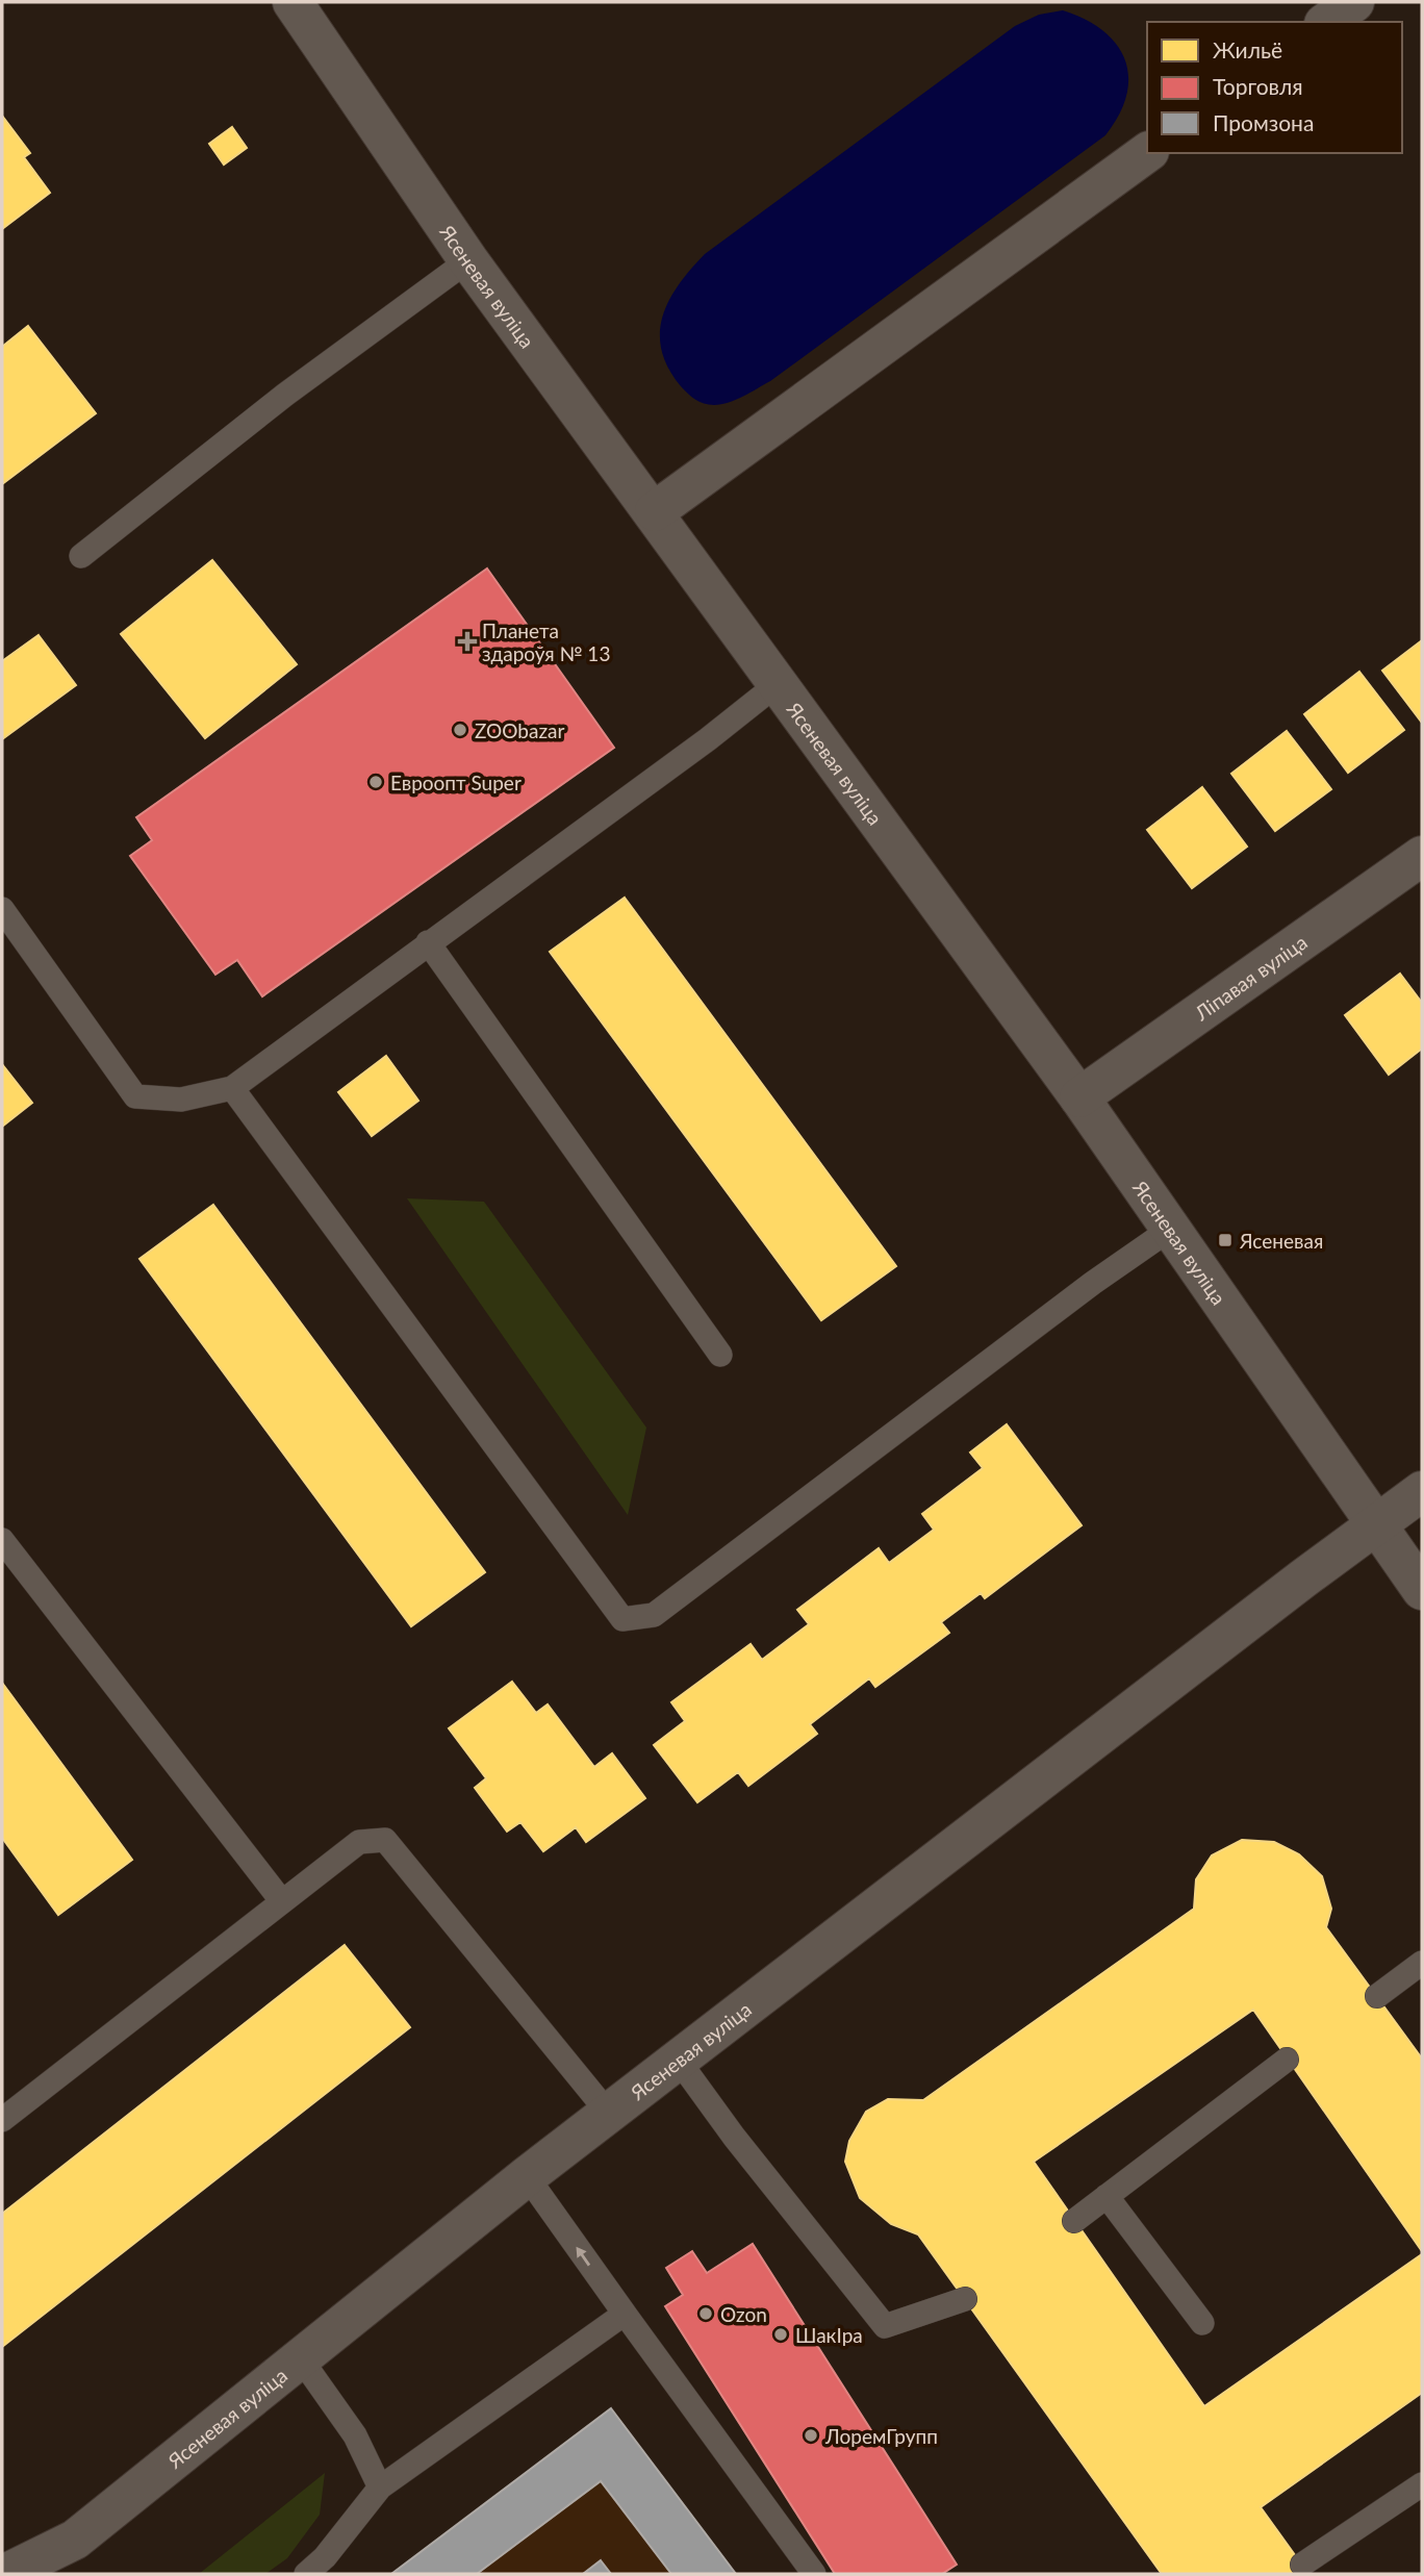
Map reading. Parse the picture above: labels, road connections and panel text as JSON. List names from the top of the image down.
{
  "streets": {
    "street": ["Ясеневая вуліца", "Ліпавая вуліца"]
  },
  "crossings": [
    ["Ясеневая вуліца", "Ліпавая вуліца"]
  ],
  "places": {
    "health": ["Планета здароўя № 13"],
    "other": [
      "ZOObazar",
      "Евроопт Super",
      "Ozon",
      "ШакІра",
      "ЛоремГрупп"
    ],
    "transit": ["Ясеневая"]
  },
  "legend": ["Жильё", "Торговля", "Промзона"]
}
